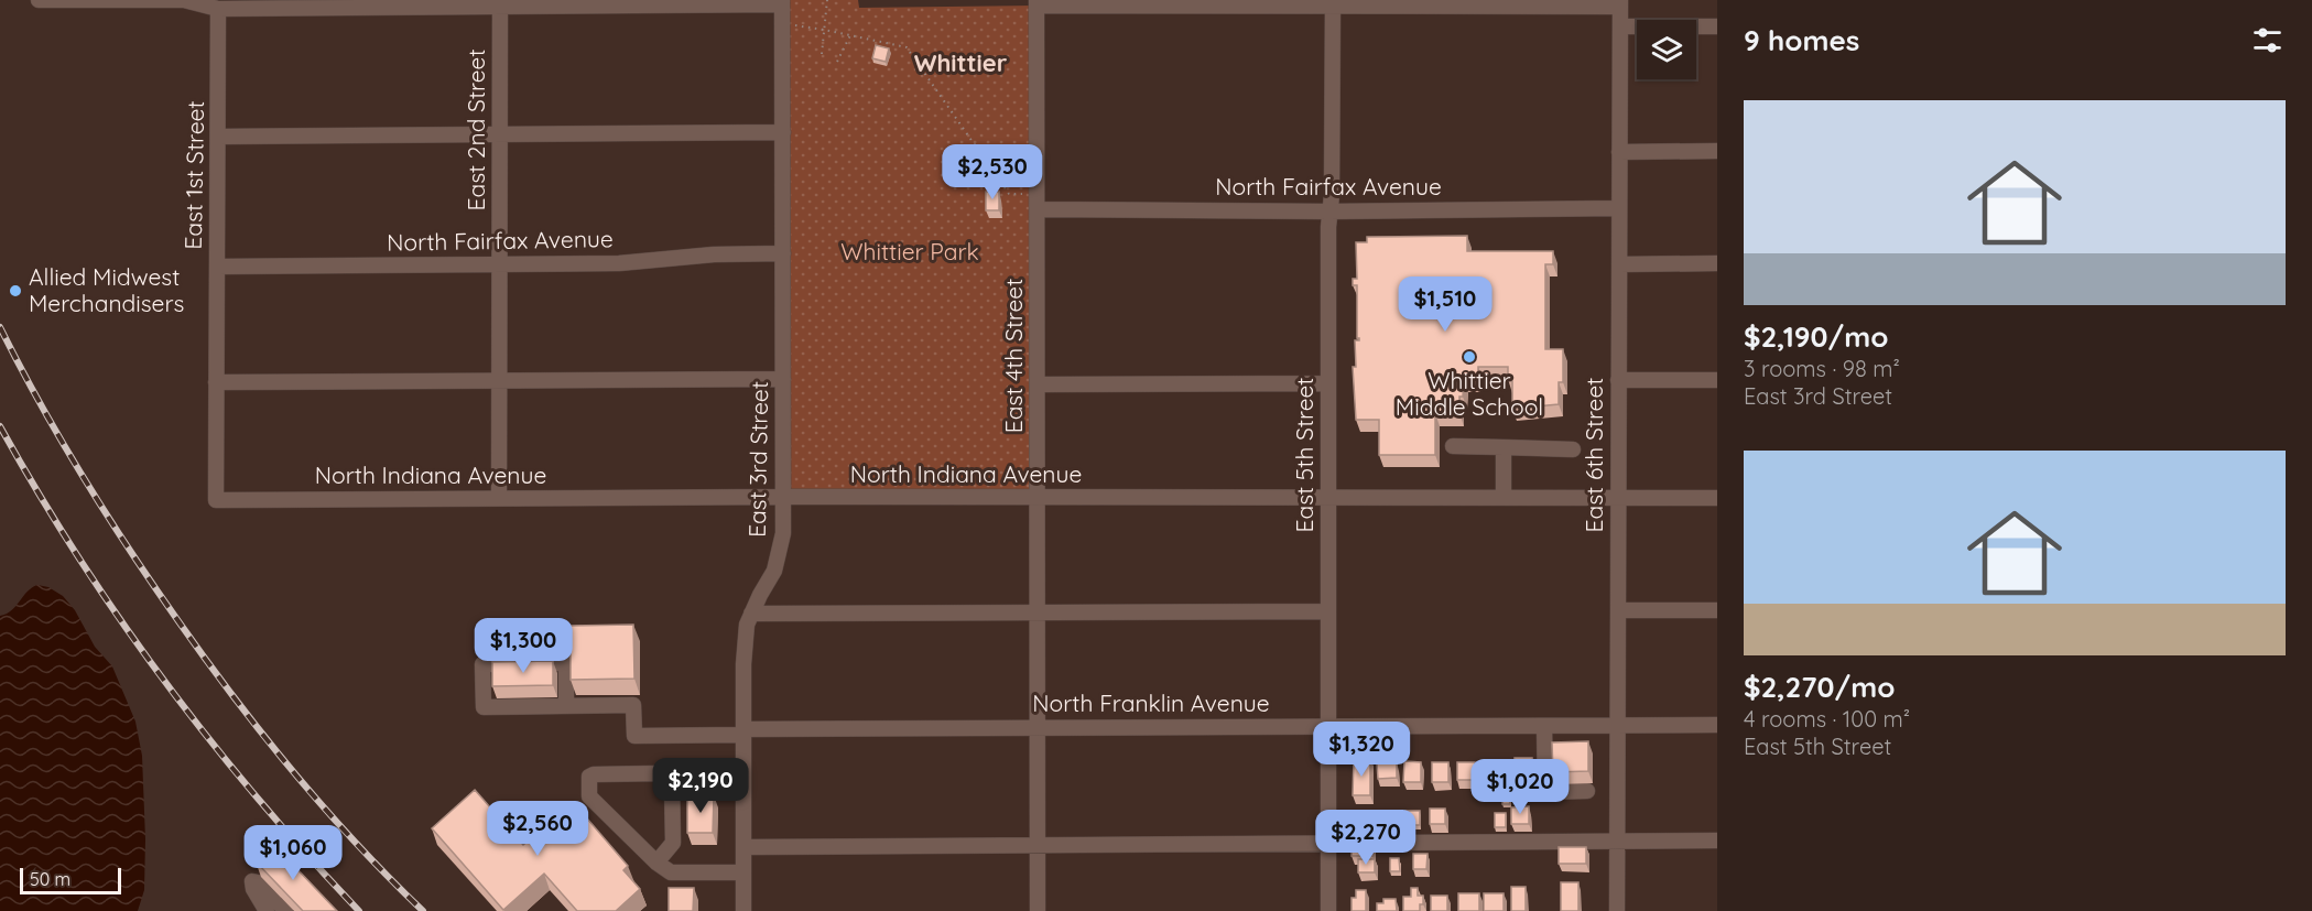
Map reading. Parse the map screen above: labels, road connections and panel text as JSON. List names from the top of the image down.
{
  "streets": {
    "street": [
      "East 2nd Street",
      "East 1st Street",
      "North Fairfax Avenue",
      "East 4th Street",
      "East 5th Street",
      "East 6th Street",
      "East 3rd Street",
      "North Indiana Avenue",
      "North Franklin Avenue"
    ]
  },
  "crossings": [
    ["East 2nd Street", "North Fairfax Avenue"],
    ["East 2nd Street", "North Indiana Avenue"],
    ["East 1st Street", "North Fairfax Avenue"],
    ["East 1st Street", "North Indiana Avenue"],
    ["North Fairfax Avenue", "East 4th Street"],
    ["North Fairfax Avenue", "East 5th Street"],
    ["North Fairfax Avenue", "East 6th Street"],
    ["North Fairfax Avenue", "East 3rd Street"],
    ["East 4th Street", "North Indiana Avenue"],
    ["East 4th Street", "North Franklin Avenue"],
    ["East 5th Street", "North Indiana Avenue"],
    ["East 5th Street", "North Franklin Avenue"],
    ["East 6th Street", "North Indiana Avenue"],
    ["East 6th Street", "North Franklin Avenue"],
    ["East 3rd Street", "North Indiana Avenue"],
    ["East 3rd Street", "North Franklin Avenue"]
  ],
  "districts": ["Whittier"],
  "parks": ["Whittier Park"],
  "places": ["Allied Midwest Merchandisers", "Whittier Middle School"],
  "scale_bar": "50 m",
  "page": {
    "heading": "9 homes",
    "list": [
      {
        "name": "$2,190/mo",
        "note": "3 rooms · 98 m² · East 3rd Street"
      },
      {
        "name": "$2,270/mo",
        "note": "4 rooms · 100 m² · East 5th Street"
      }
    ],
    "price": [
      "$2,530",
      "$1,510",
      "$1,300",
      "$1,320",
      "$2,190",
      "$1,020",
      "$2,560",
      "$2,270",
      "$1,060"
    ],
    "scale": "50 m"
  }
}
